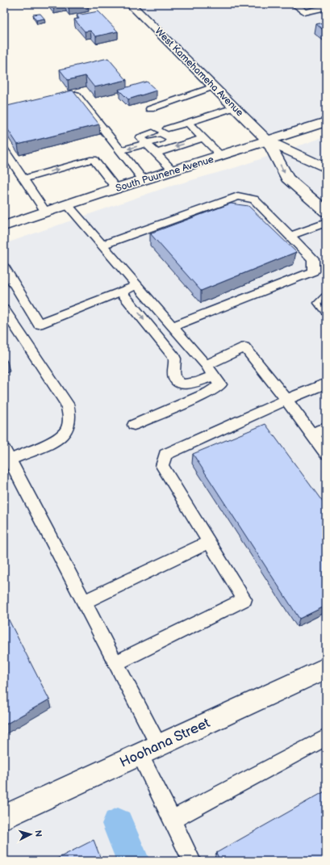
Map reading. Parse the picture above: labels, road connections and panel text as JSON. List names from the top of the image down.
{
  "streets": {
    "street": ["West Kamehameha Avenue", "South Puunene Avenue", "Hoohana Street"]
  },
  "crossings": [
    ["West Kamehameha Avenue", "South Puunene Avenue"]
  ],
  "north": "right"
}
